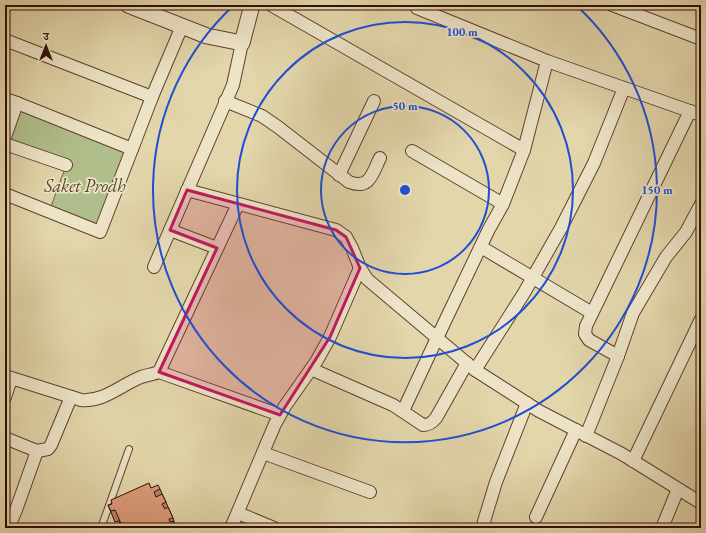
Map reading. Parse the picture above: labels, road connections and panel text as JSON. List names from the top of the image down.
{
  "parks": ["Saket Prodh"],
  "north": "top",
  "rings": ["100 m", "50 m", "150 m"]
}
